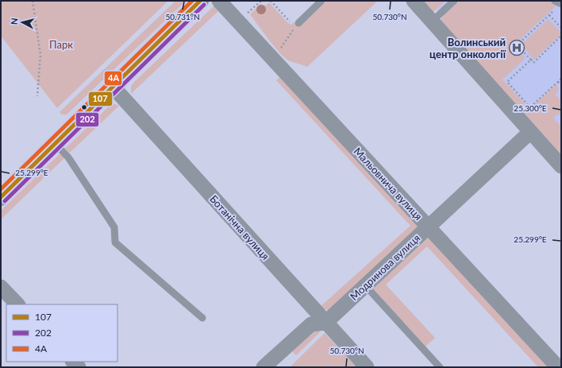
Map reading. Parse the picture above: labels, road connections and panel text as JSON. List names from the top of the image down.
{
  "streets": {
    "street": ["Мальовнича вулиця", "Ботанічна вулиця", "Модринова вулиця"]
  },
  "crossings": [
    ["Мальовнича вулиця", "Модринова вулиця"],
    ["Ботанічна вулиця", "Модринова вулиця"]
  ],
  "parks": ["Парк"],
  "places": {
    "hospital": ["Волинський центр онкології"]
  },
  "lines": ["transit line 107", "transit line 4А", "transit line 202"],
  "legend": ["107", "202", "4А"],
  "north": "left",
  "coordinates": [
    "50.731°N",
    "50.730°N",
    "25.300°E",
    "25.299°E"
  ]
}
